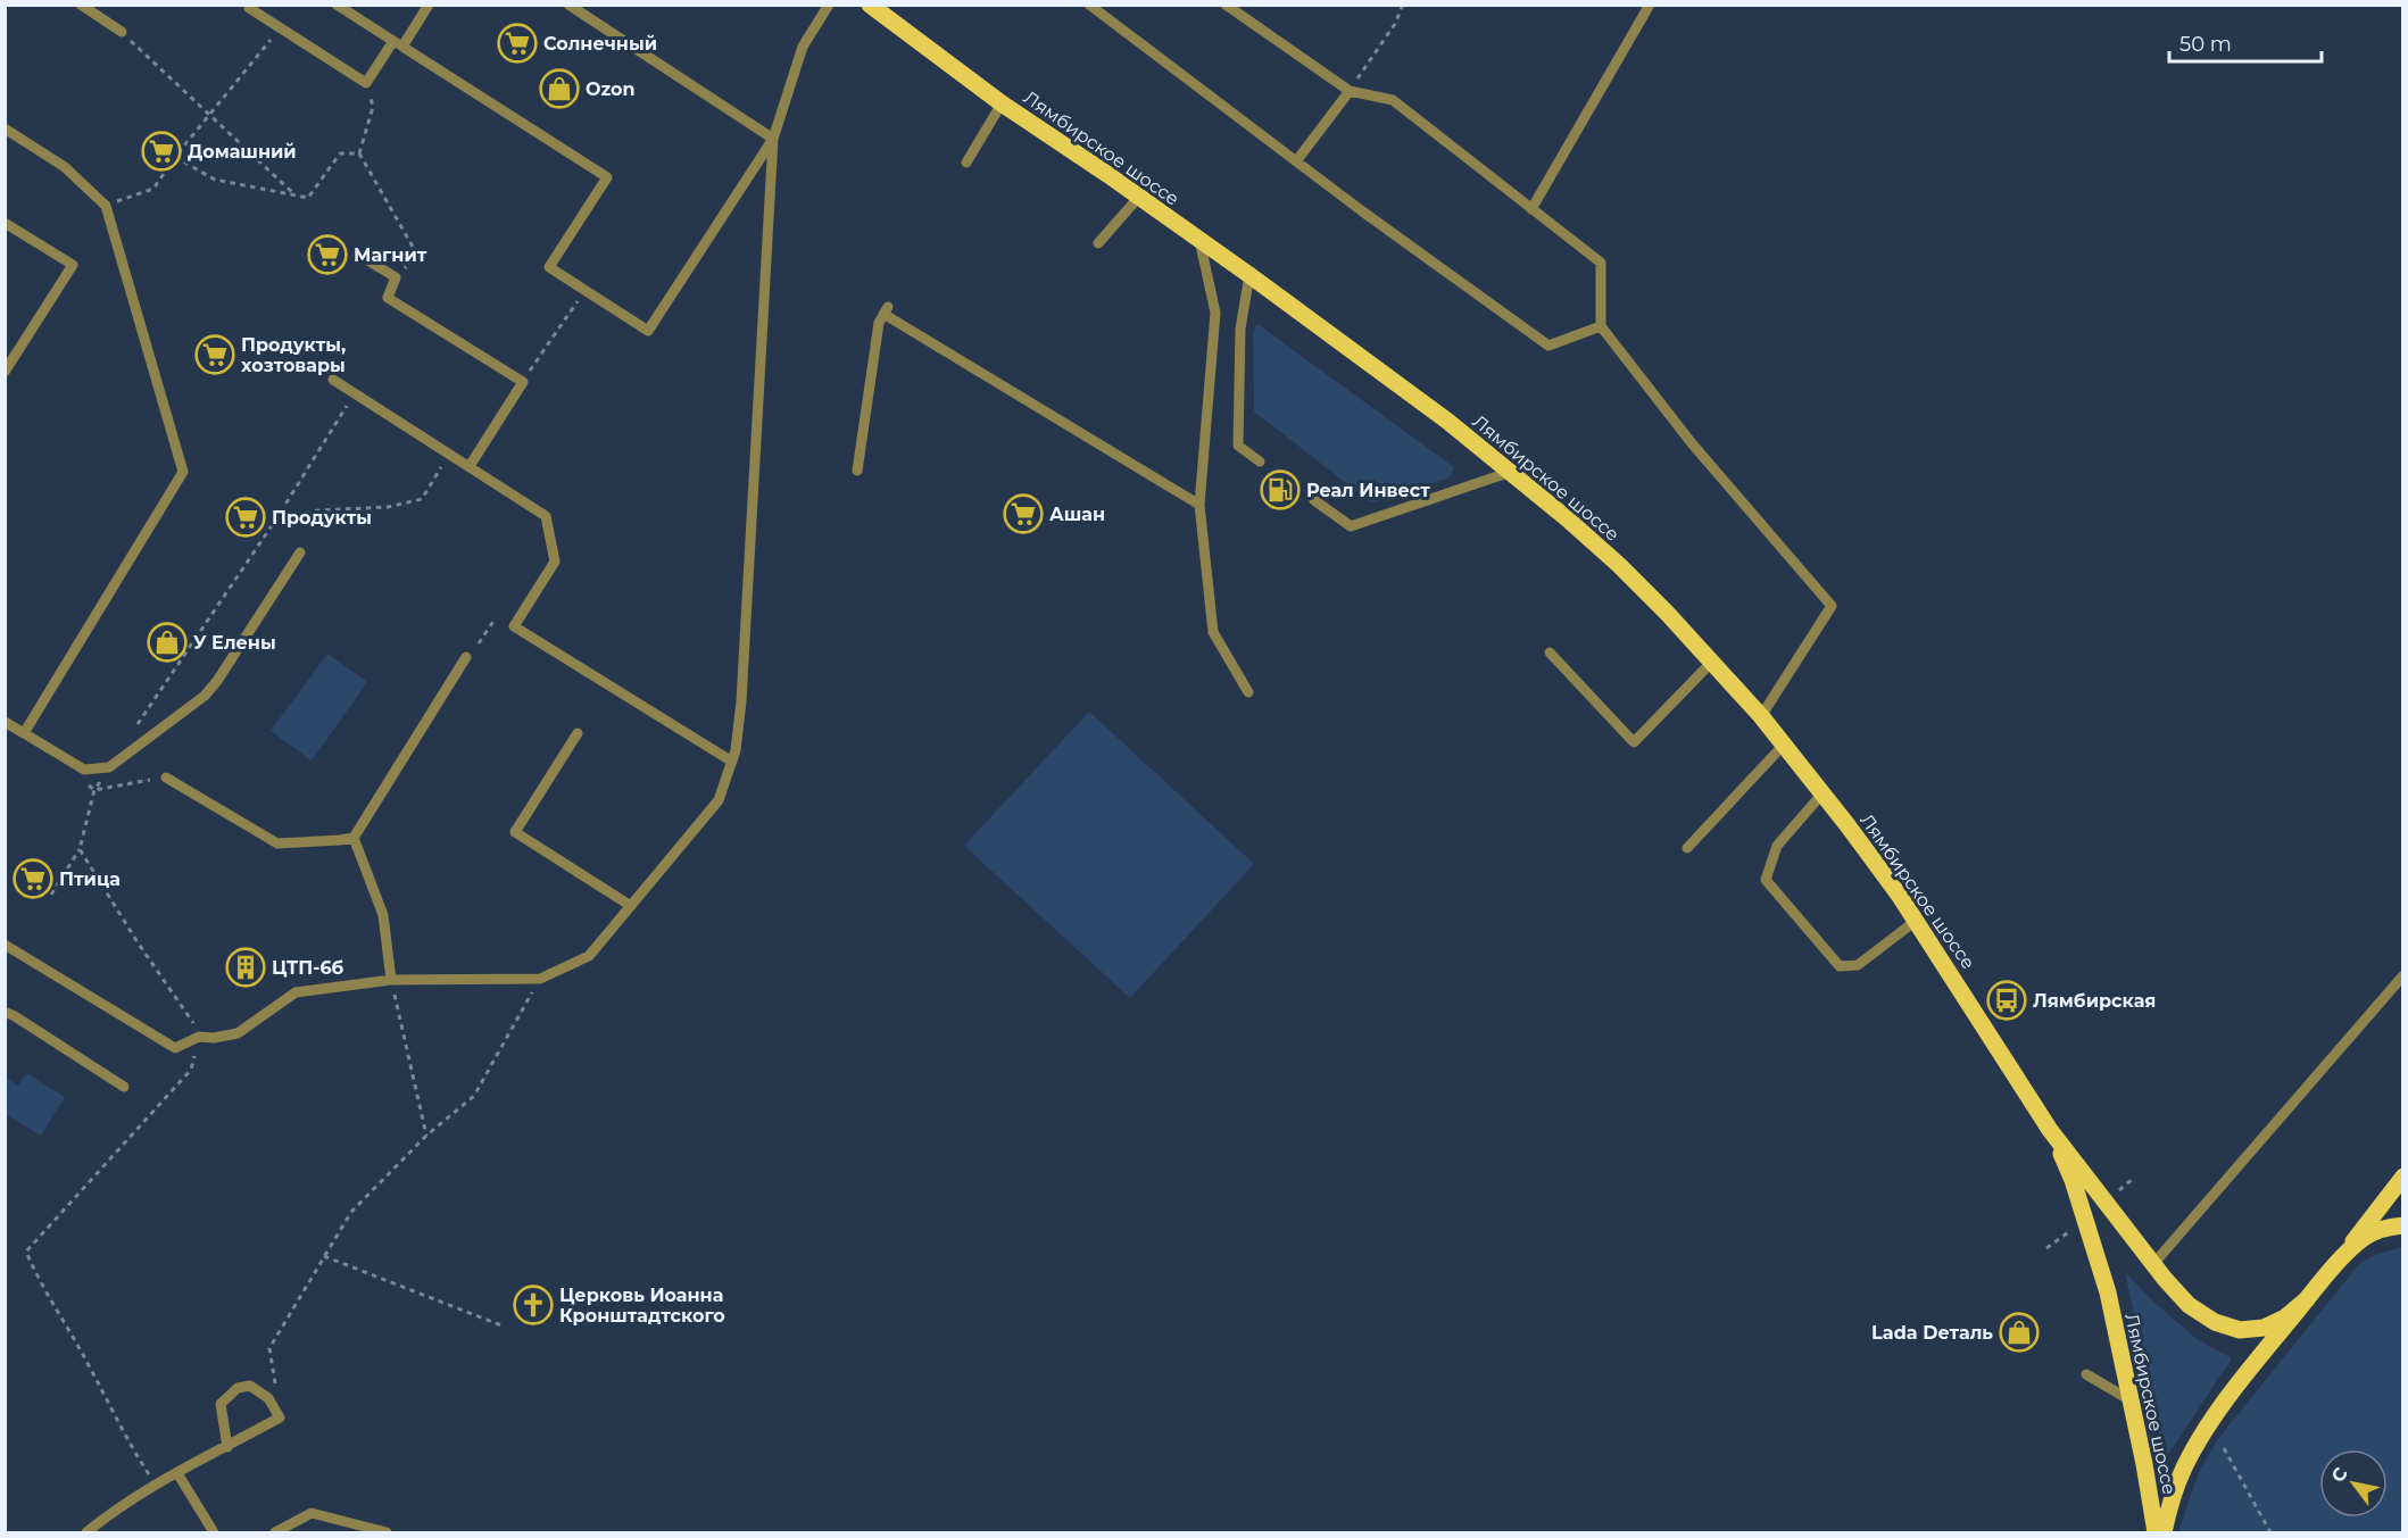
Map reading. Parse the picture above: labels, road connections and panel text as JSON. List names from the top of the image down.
{
  "streets": {
    "main road": ["Лямбирское шоссе"]
  },
  "places": {
    "supermarket": [
      "Солнечный",
      "Домашний",
      "Магнит",
      "Продукты, хозтовары",
      "Ашан",
      "Продукты",
      "Птица"
    ],
    "shop": ["Ozon", "У Елены", "Lada Dеталь"],
    "fuel station": ["Реал Инвест"],
    "building": ["ЦТП-6б"],
    "bus stop": ["Лямбирская"],
    "church": ["Церковь Иоанна Кронштадтского"]
  },
  "scale_bar": "50 m",
  "north": "top left"
}
